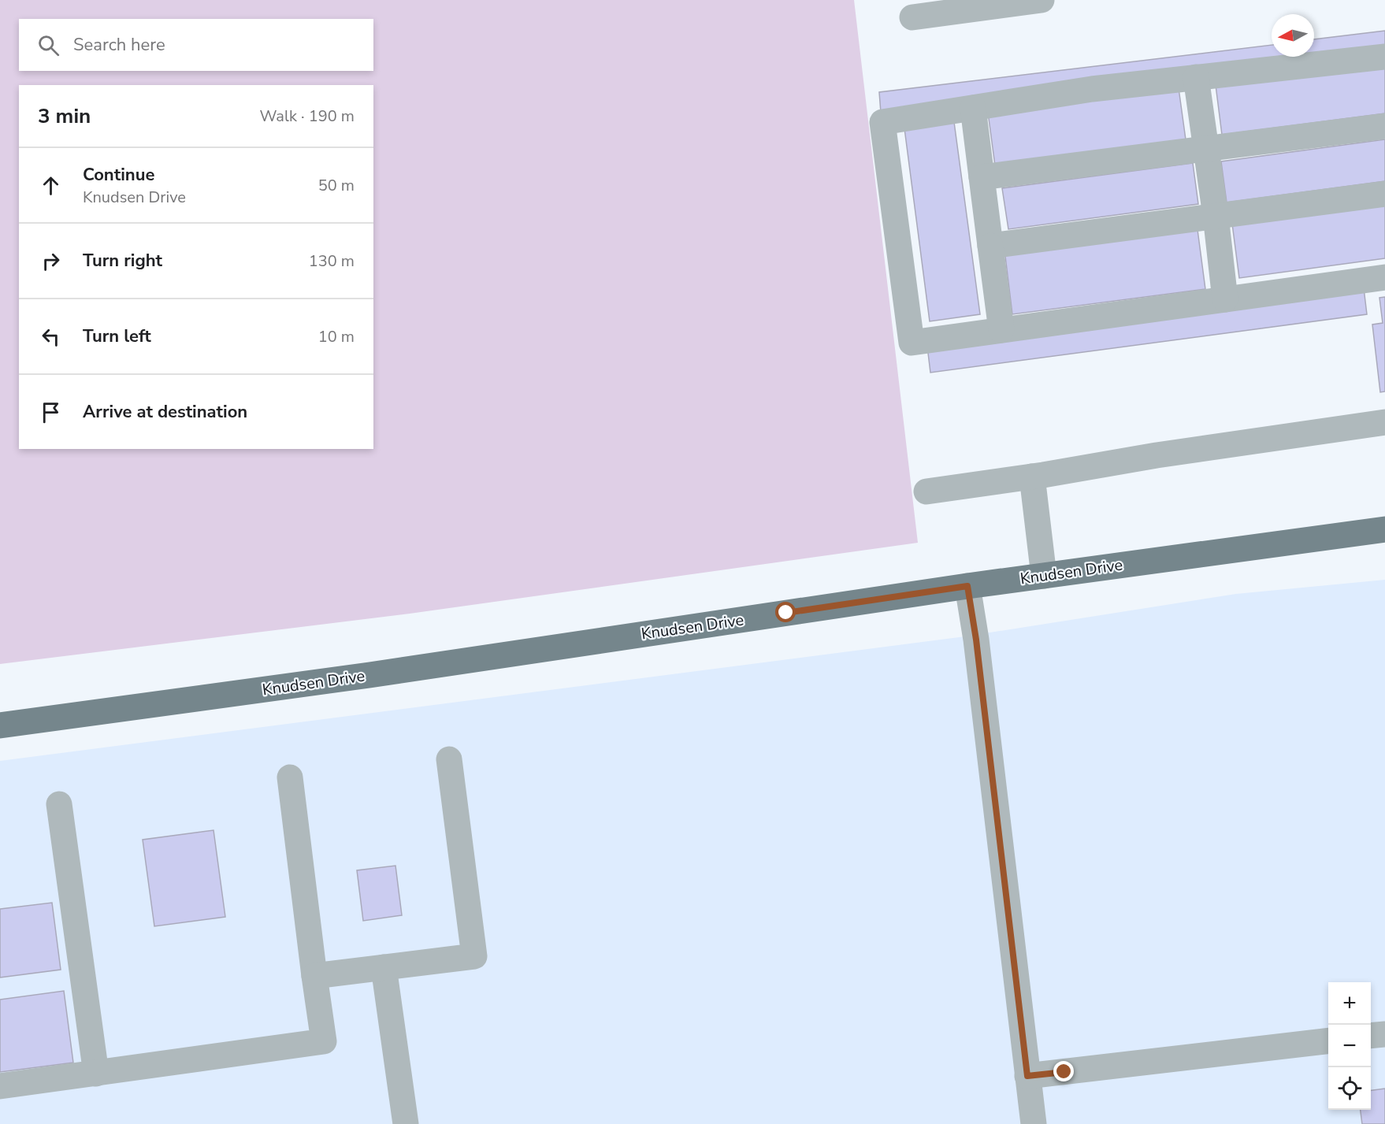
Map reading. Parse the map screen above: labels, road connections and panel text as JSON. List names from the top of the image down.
{
  "streets": {
    "main road": ["Knudsen Drive"]
  },
  "north": "left",
  "page": {
    "search": "Search here",
    "heading": ["3 min", "Walk · 190 m"],
    "list": [
      ["Continue", "Knudsen Drive", "50 m"],
      ["Turn right", "130 m"],
      ["Turn left", "10 m"],
      "Arrive at destination"
    ],
    "map_buttons": ["+", "−"]
  }
}
